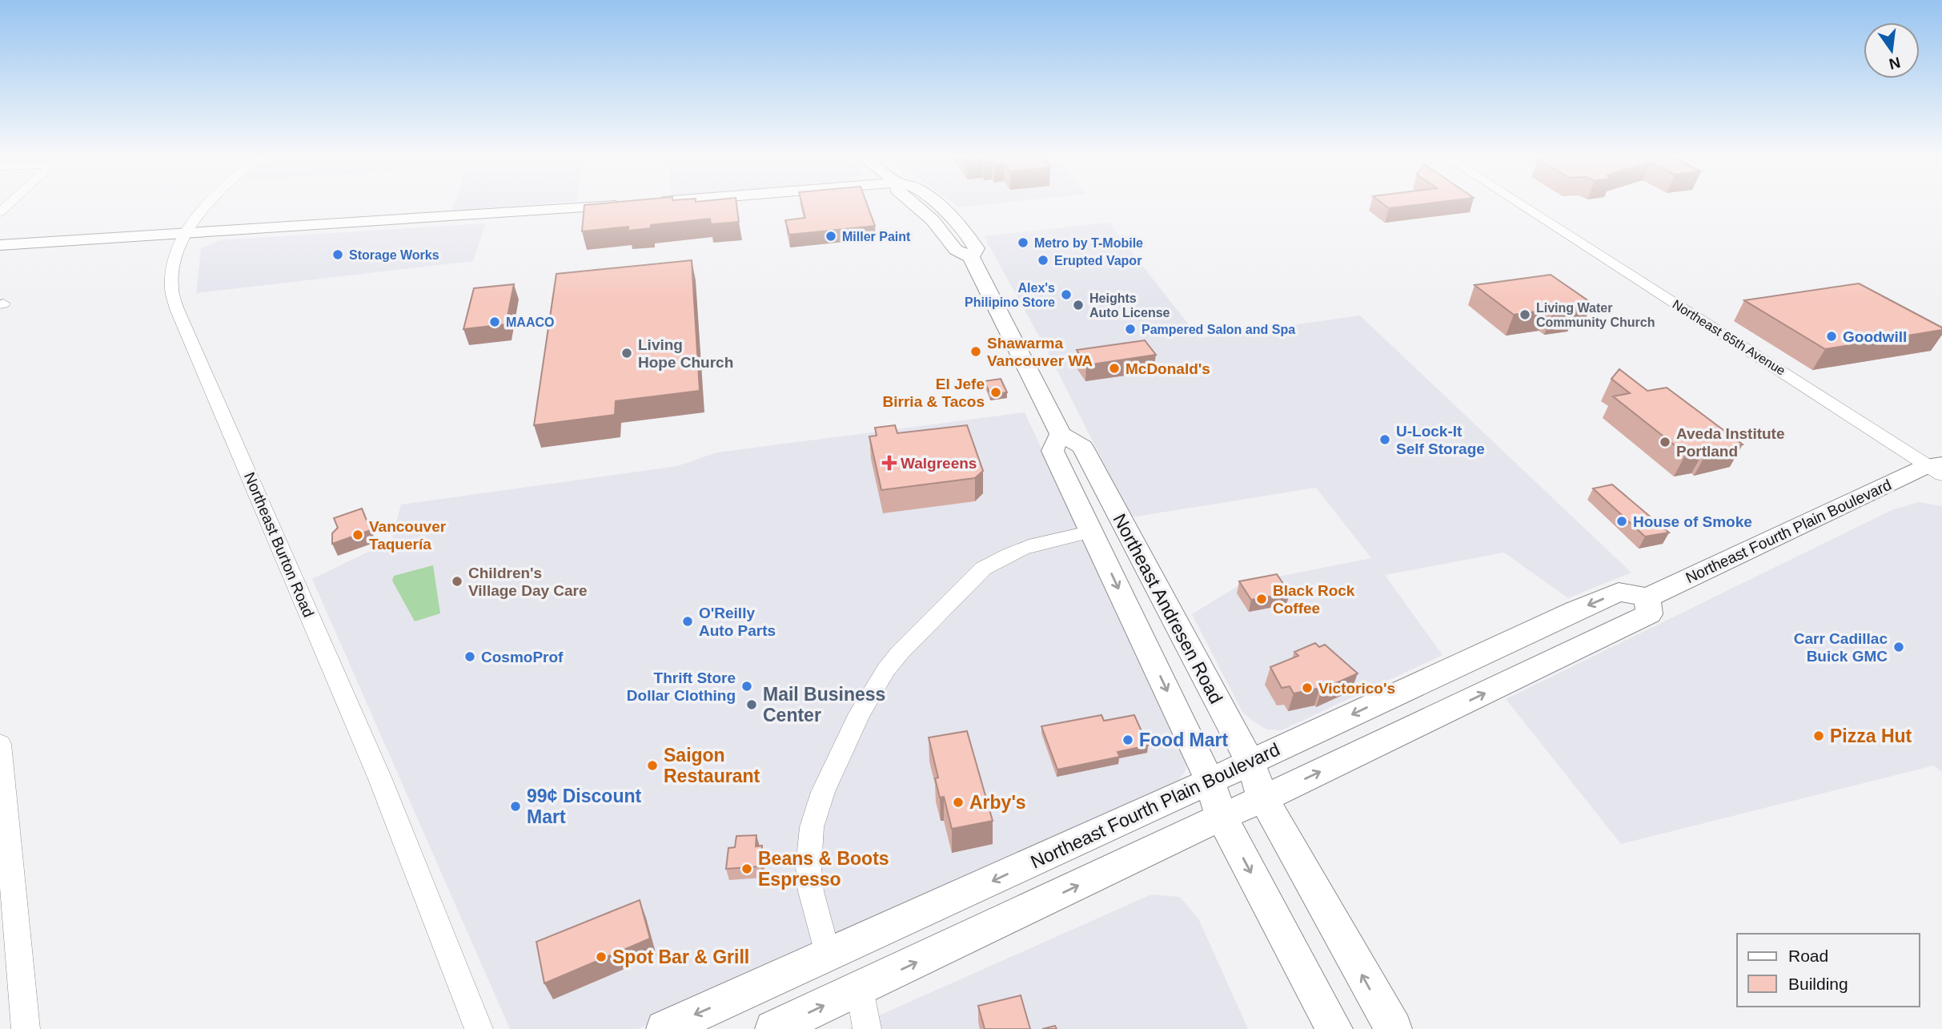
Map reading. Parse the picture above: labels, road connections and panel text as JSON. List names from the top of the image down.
{
  "streets": {
    "main road": ["Northeast Fourth Plain Boulevard", "Northeast Andresen Road"],
    "street": ["Northeast 65th Avenue", "Northeast Burton Road"]
  },
  "crossings": [
    ["Northeast 65th Avenue", "Northeast Fourth Plain Boulevard"],
    ["Northeast Fourth Plain Boulevard", "Northeast Andresen Road"]
  ],
  "places": {
    "other": [
      "Miller Paint",
      "Metro by T-Mobile",
      "Storage Works",
      "Erupted Vapor",
      "Alex's Philipino Store",
      "Heights Auto License",
      "Living Water Community Church",
      "MAACO",
      "Pampered Salon and Spa",
      "Goodwill",
      "Shawarma Vancouver WA",
      "Living Hope Church",
      "McDonald's",
      "El Jefe Birria & Tacos",
      "U-Lock-It Self Storage",
      "Aveda Institute Portland",
      "House of Smoke",
      "Vancouver Taquería",
      "Children's Village Day Care",
      "Black Rock Coffee",
      "O'Reilly Auto Parts",
      "Carr Cadillac Buick GMC",
      "CosmoProf",
      "Thrift Store Dollar Clothing",
      "Victorico's",
      "Mail Business Center",
      "Pizza Hut",
      "Food Mart",
      "Saigon Restaurant",
      "Arby's",
      "99¢ Discount Mart",
      "Beans & Boots Espresso",
      "Spot Bar & Grill"
    ],
    "health": ["Walgreens"]
  },
  "legend": ["Road", "Building"],
  "north": "bottom"
}
